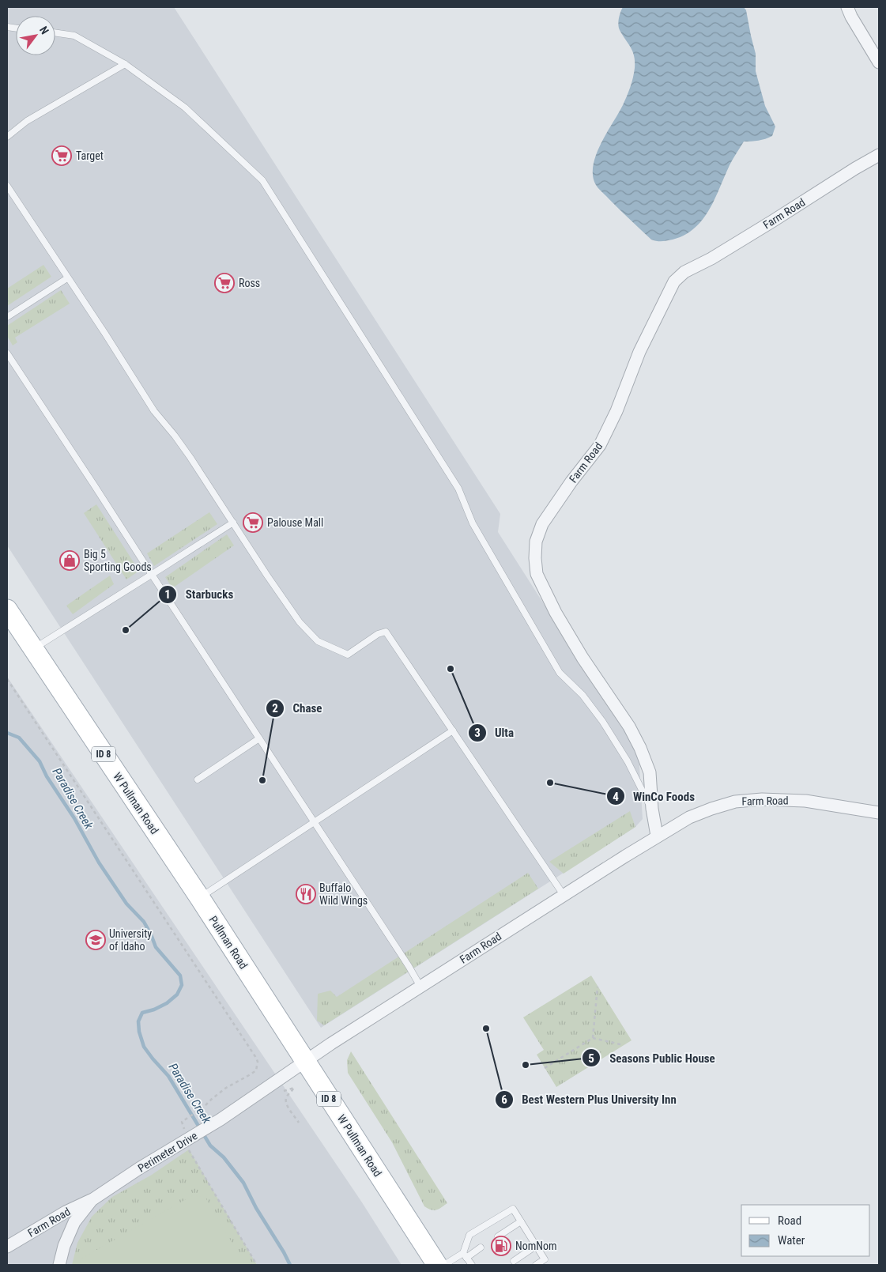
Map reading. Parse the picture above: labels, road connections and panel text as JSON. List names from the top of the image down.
{
  "streets": {
    "main road": ["ID 8", "W Pullman Road", "Pullman Road"],
    "street": ["Farm Road", "Perimeter Drive"]
  },
  "crossings": [
    ["Farm Road", "W Pullman Road"],
    ["Farm Road", "Perimeter Drive"],
    ["W Pullman Road", "Pullman Road"],
    ["W Pullman Road", "Perimeter Drive"]
  ],
  "water": ["Paradise Creek"],
  "places": {
    "supermarket": ["Target", "Ross", "Palouse Mall"],
    "shop": ["Big 5 Sporting Goods"],
    "other": [
      "Starbucks",
      "Ulta",
      "Chase",
      "WinCo Foods",
      "Best Western Plus University Inn",
      "Seasons Public House"
    ],
    "restaurant": ["Buffalo Wild Wings"],
    "school or university": ["University of Idaho"],
    "fuel station": ["NomNom"]
  },
  "legend": ["Road", "Water"],
  "north": "top right"
}
